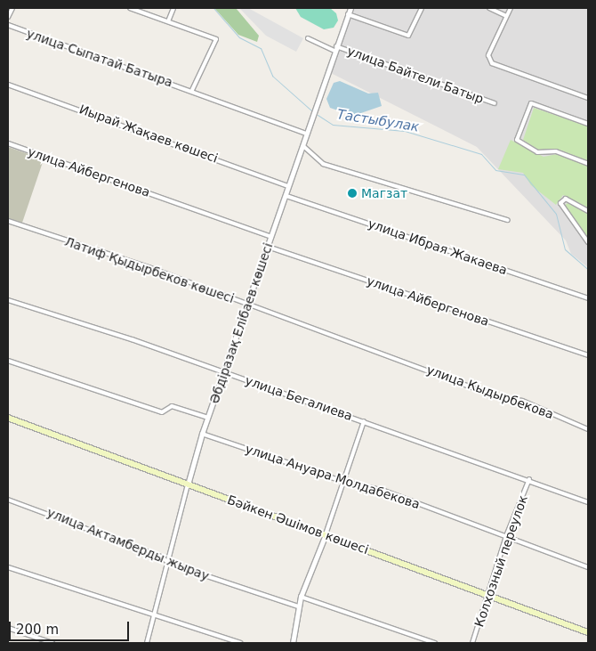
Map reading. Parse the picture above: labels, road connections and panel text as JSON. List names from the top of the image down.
{
  "streets": {
    "main road": ["Бәйкен Әшімов көшесі"],
    "street": [
      "улица Сыпатай Батыра",
      "улица Байтели Батыр",
      "Иырай Жақаев көшесі",
      "улица Айбергенова",
      "улица Ибрая Жакаева",
      "Латиф Қыдырбеков көшесі",
      "Әбдіразақ Елібаев көшесі",
      "улица Кыдырбекова",
      "улица Бегалиева",
      "улица Ануара Молдабекова",
      "улица Актамберды жырау",
      "Колхозный переулок"
    ]
  },
  "crossings": [
    ["улица Сыпатай Батыра", "Әбдіразақ Елібаев көшесі"],
    ["улица Байтели Батыр", "Әбдіразақ Елібаев көшесі"],
    ["Иырай Жақаев көшесі", "Әбдіразақ Елібаев көшесі"],
    ["улица Айбергенова", "Әбдіразақ Елібаев көшесі"],
    ["улица Ибрая Жакаева", "Әбдіразақ Елібаев көшесі"],
    ["Латиф Қыдырбеков көшесі", "Әбдіразақ Елібаев көшесі"],
    ["Латиф Қыдырбеков көшесі", "улица Кыдырбекова"],
    ["Әбдіразақ Елібаев көшесі", "улица Бегалиева"],
    ["Әбдіразақ Елібаев көшесі", "улица Ануара Молдабекова"],
    ["Әбдіразақ Елібаев көшесі", "Бәйкен Әшімов көшесі"],
    ["Әбдіразақ Елібаев көшесі", "улица Актамберды жырау"],
    ["улица Бегалиева", "Колхозный переулок"],
    ["улица Ануара Молдабекова", "Колхозный переулок"],
    ["Бәйкен Әшімов көшесі", "Колхозный переулок"]
  ],
  "water": ["Тастыбулак"],
  "places": ["Магзат"],
  "scale_bar": "200 m"
}
